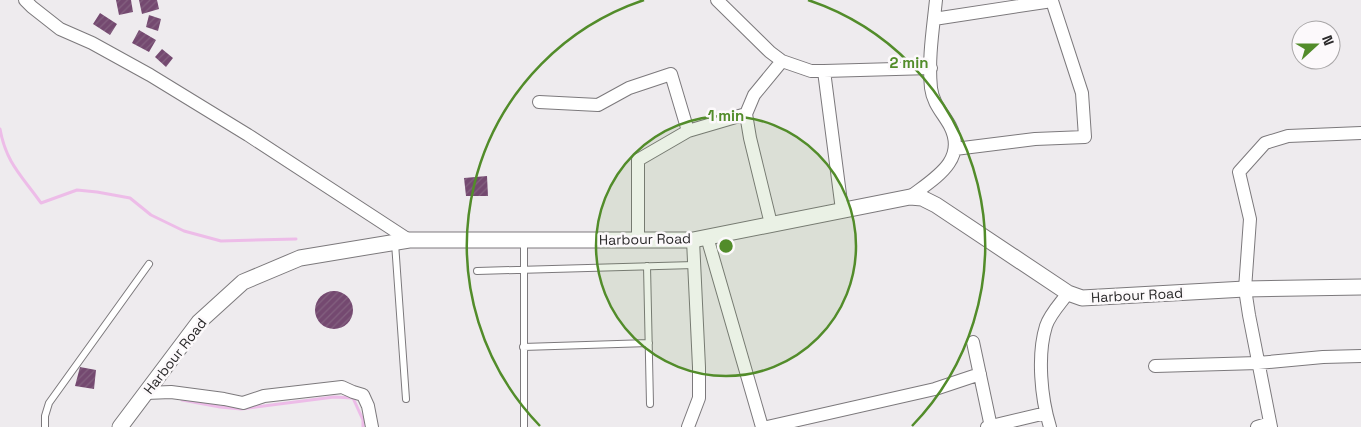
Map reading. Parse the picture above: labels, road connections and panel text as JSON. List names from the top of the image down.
{
  "streets": {
    "street": ["Harbour Road"]
  },
  "north": "right",
  "rings": ["2 min", "1 min"]
}
